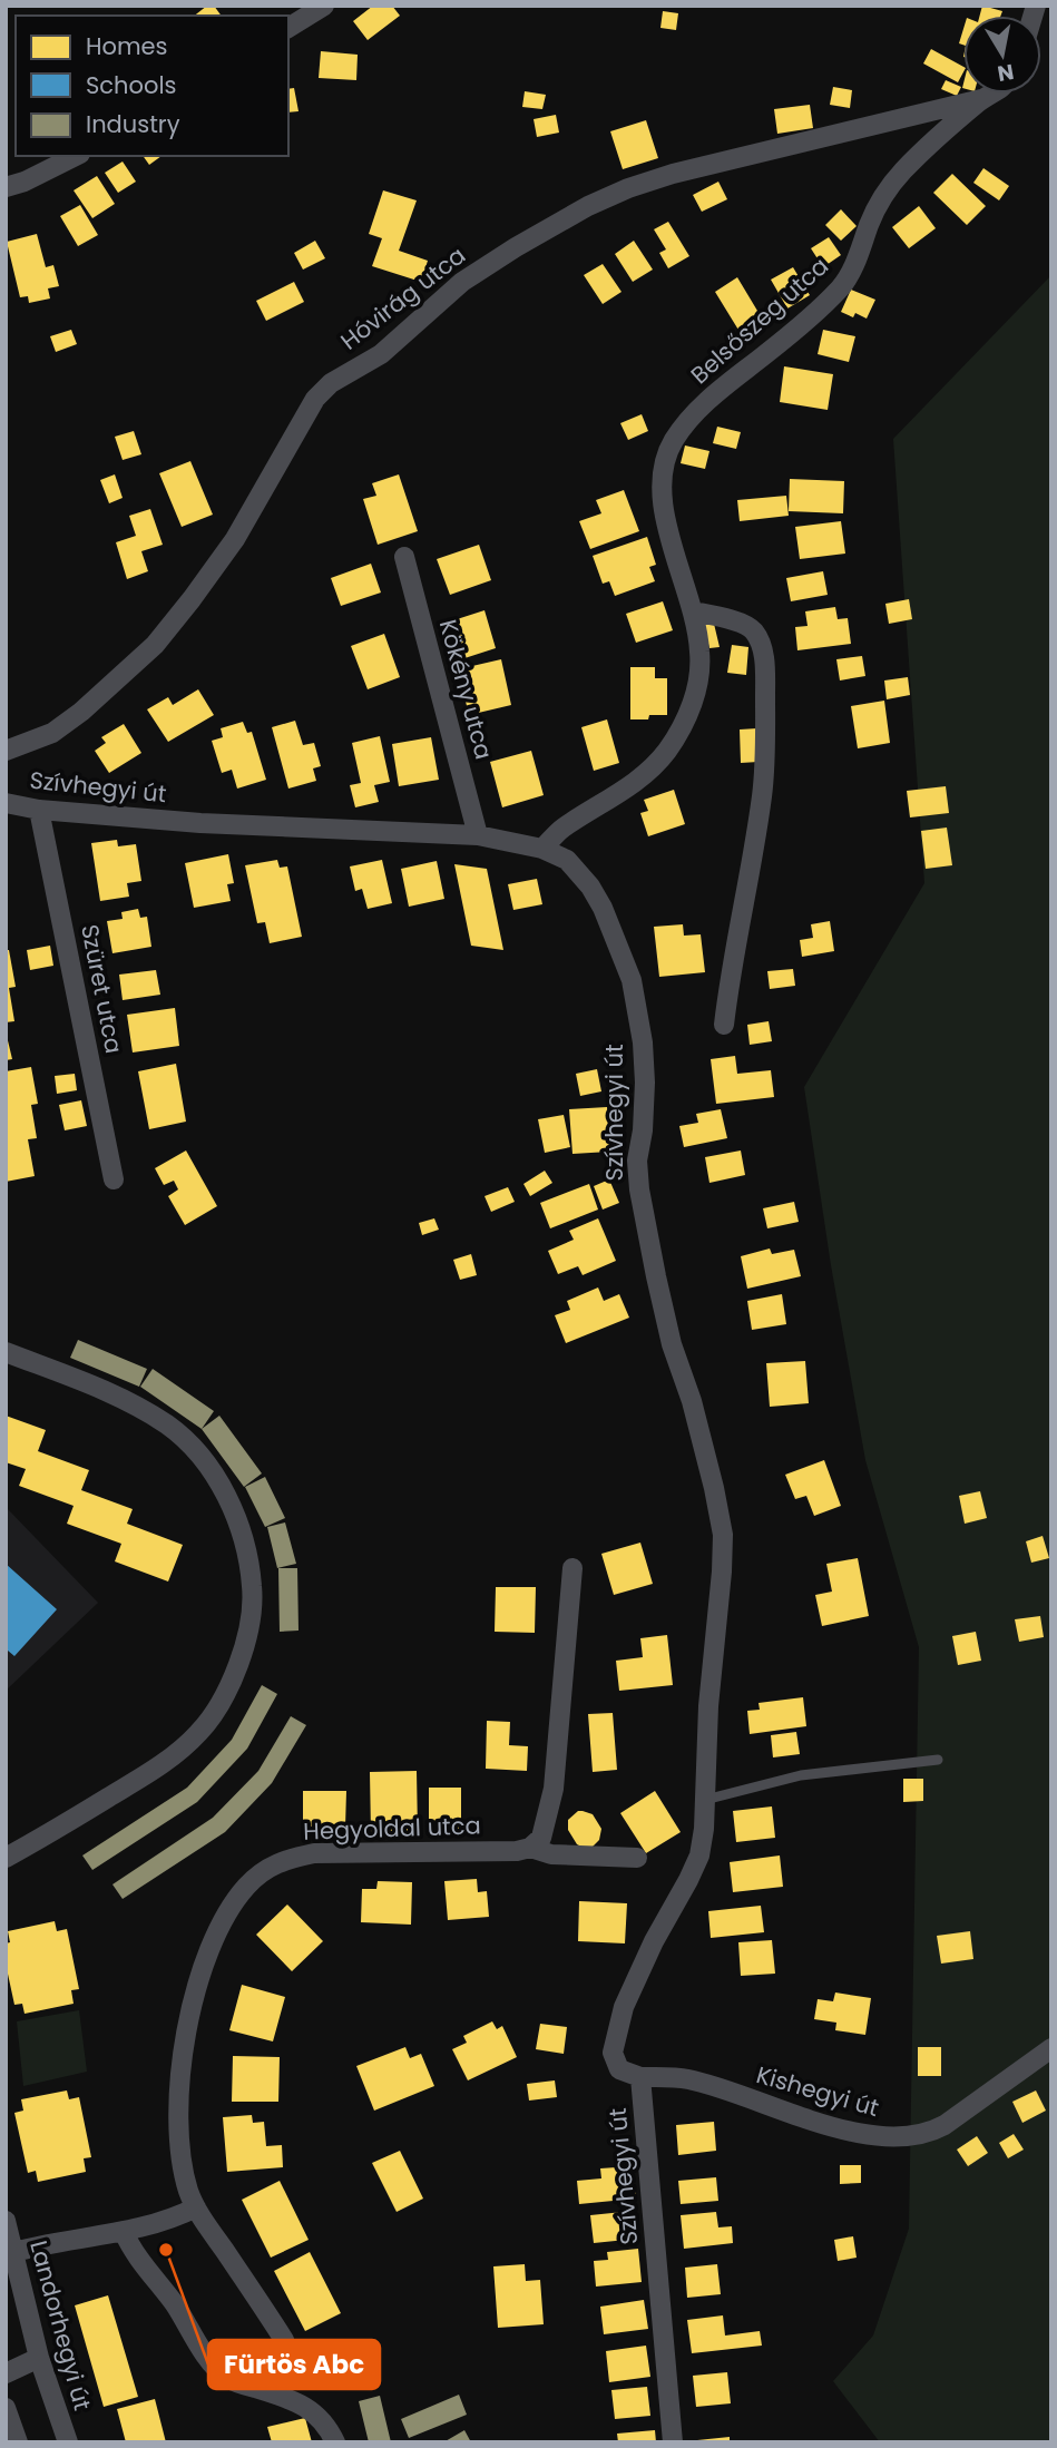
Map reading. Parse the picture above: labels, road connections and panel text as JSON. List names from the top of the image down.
{
  "streets": {
    "street": [
      "Hóvirág utca",
      "Belsőszeg utca",
      "Kökény utca",
      "Szívhegyi út",
      "Szüret utca",
      "Hegyoldal utca",
      "Kishegyi út",
      "Landorhegyi út"
    ]
  },
  "crossings": [
    ["Hóvirág utca", "Belsőszeg utca"],
    ["Belsőszeg utca", "Szívhegyi út"],
    ["Kökény utca", "Szívhegyi út"],
    ["Szívhegyi út", "Szüret utca"],
    ["Szívhegyi út", "Kishegyi út"]
  ],
  "places": ["Fürtös Abc"],
  "legend": ["Homes", "Schools", "Industry"],
  "north": "bottom"
}
